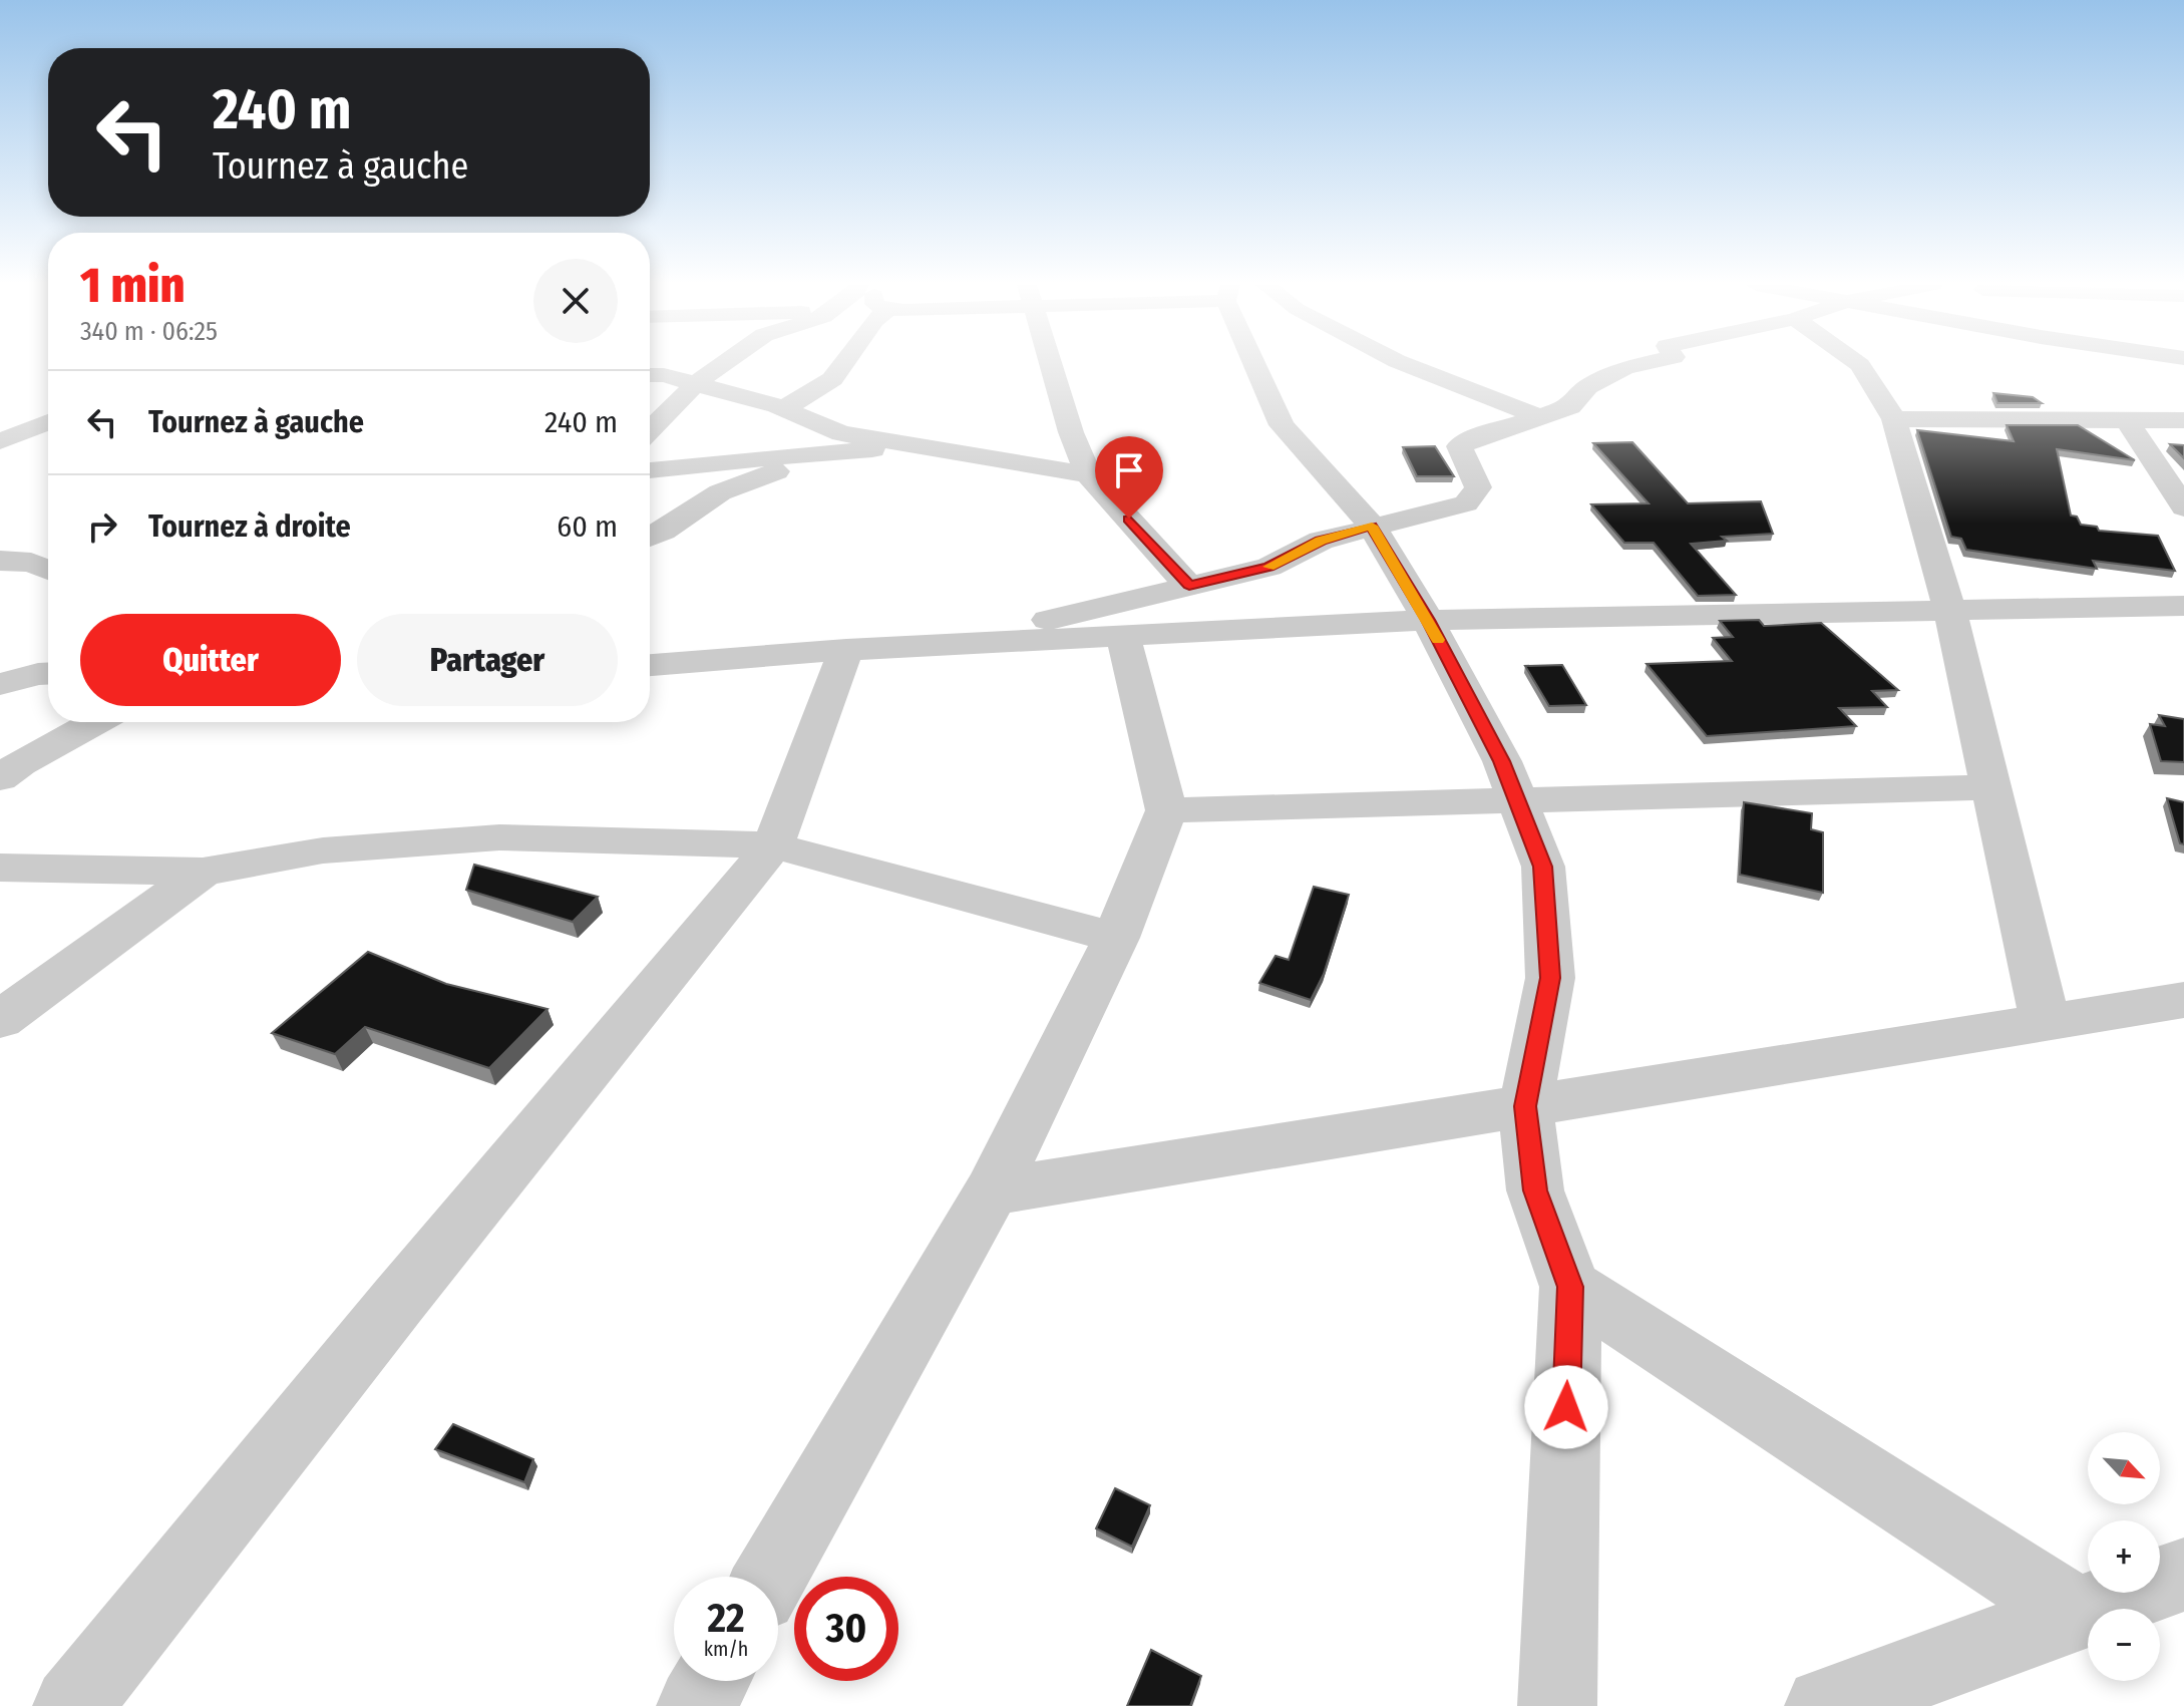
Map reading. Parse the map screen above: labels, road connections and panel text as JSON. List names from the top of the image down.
{
  "north": "bottom right",
  "page": {
    "turn": ["240 m", "Tournez à gauche"],
    "heading": ["1 min", "340 m · 06:25"],
    "list": [
      {
        "name": "Tournez à gauche",
        "value": "240 m"
      },
      {
        "name": "Tournez à droite",
        "value": "60 m"
      }
    ],
    "buttons": ["Quitter", "Partager"],
    "map_buttons": ["+", "−"],
    "speed": "22 km/h",
    "limit": "30"
  }
}
